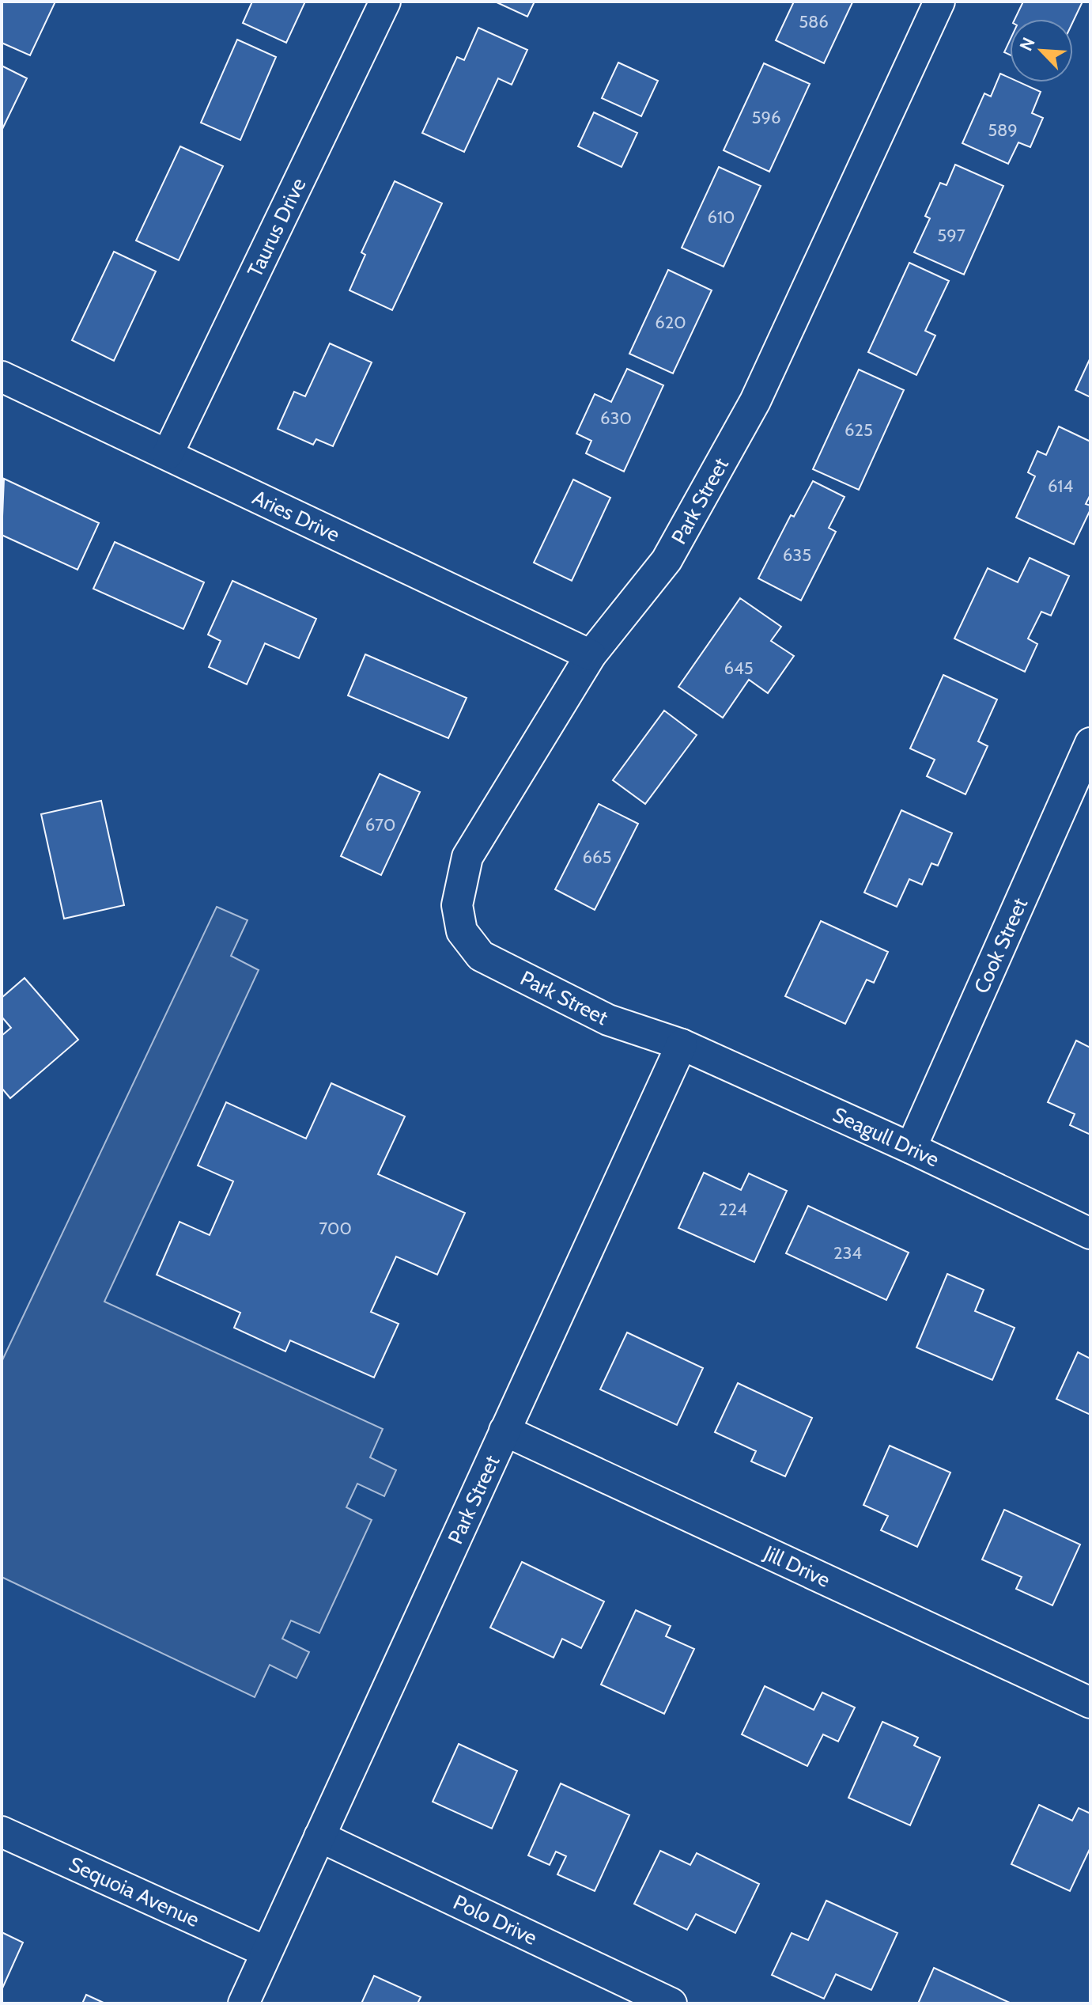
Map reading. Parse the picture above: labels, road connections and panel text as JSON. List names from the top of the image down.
{
  "streets": {
    "street": [
      "Taurus Drive",
      "Park Street",
      "Aries Drive",
      "Cook Street",
      "Seagull Drive",
      "Jill Drive",
      "Sequoia Avenue",
      "Polo Drive"
    ]
  },
  "crossings": [
    ["Taurus Drive", "Aries Drive"],
    ["Park Street", "Aries Drive"],
    ["Park Street", "Seagull Drive"],
    ["Park Street", "Jill Drive"],
    ["Park Street", "Sequoia Avenue"],
    ["Park Street", "Polo Drive"],
    ["Cook Street", "Seagull Drive"]
  ],
  "house_numbers": [
    "586",
    "596",
    "589",
    "610",
    "597",
    "620",
    "630",
    "625",
    "614",
    "635",
    "645",
    "670",
    "665",
    "224",
    "700",
    "234"
  ],
  "north": "top left"
}
